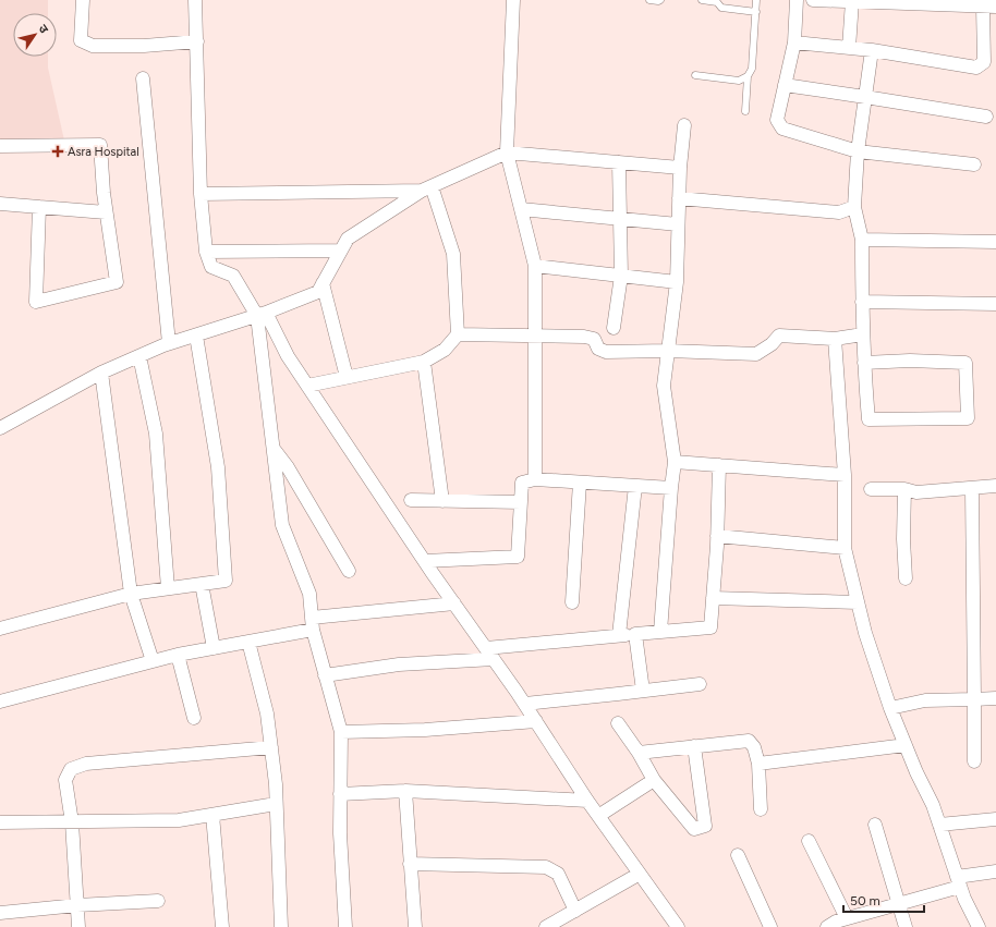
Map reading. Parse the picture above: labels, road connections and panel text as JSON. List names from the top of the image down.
{
  "places": {
    "health": ["Asra Hospital"]
  },
  "scale_bar": "50 m",
  "north": "top right"
}
